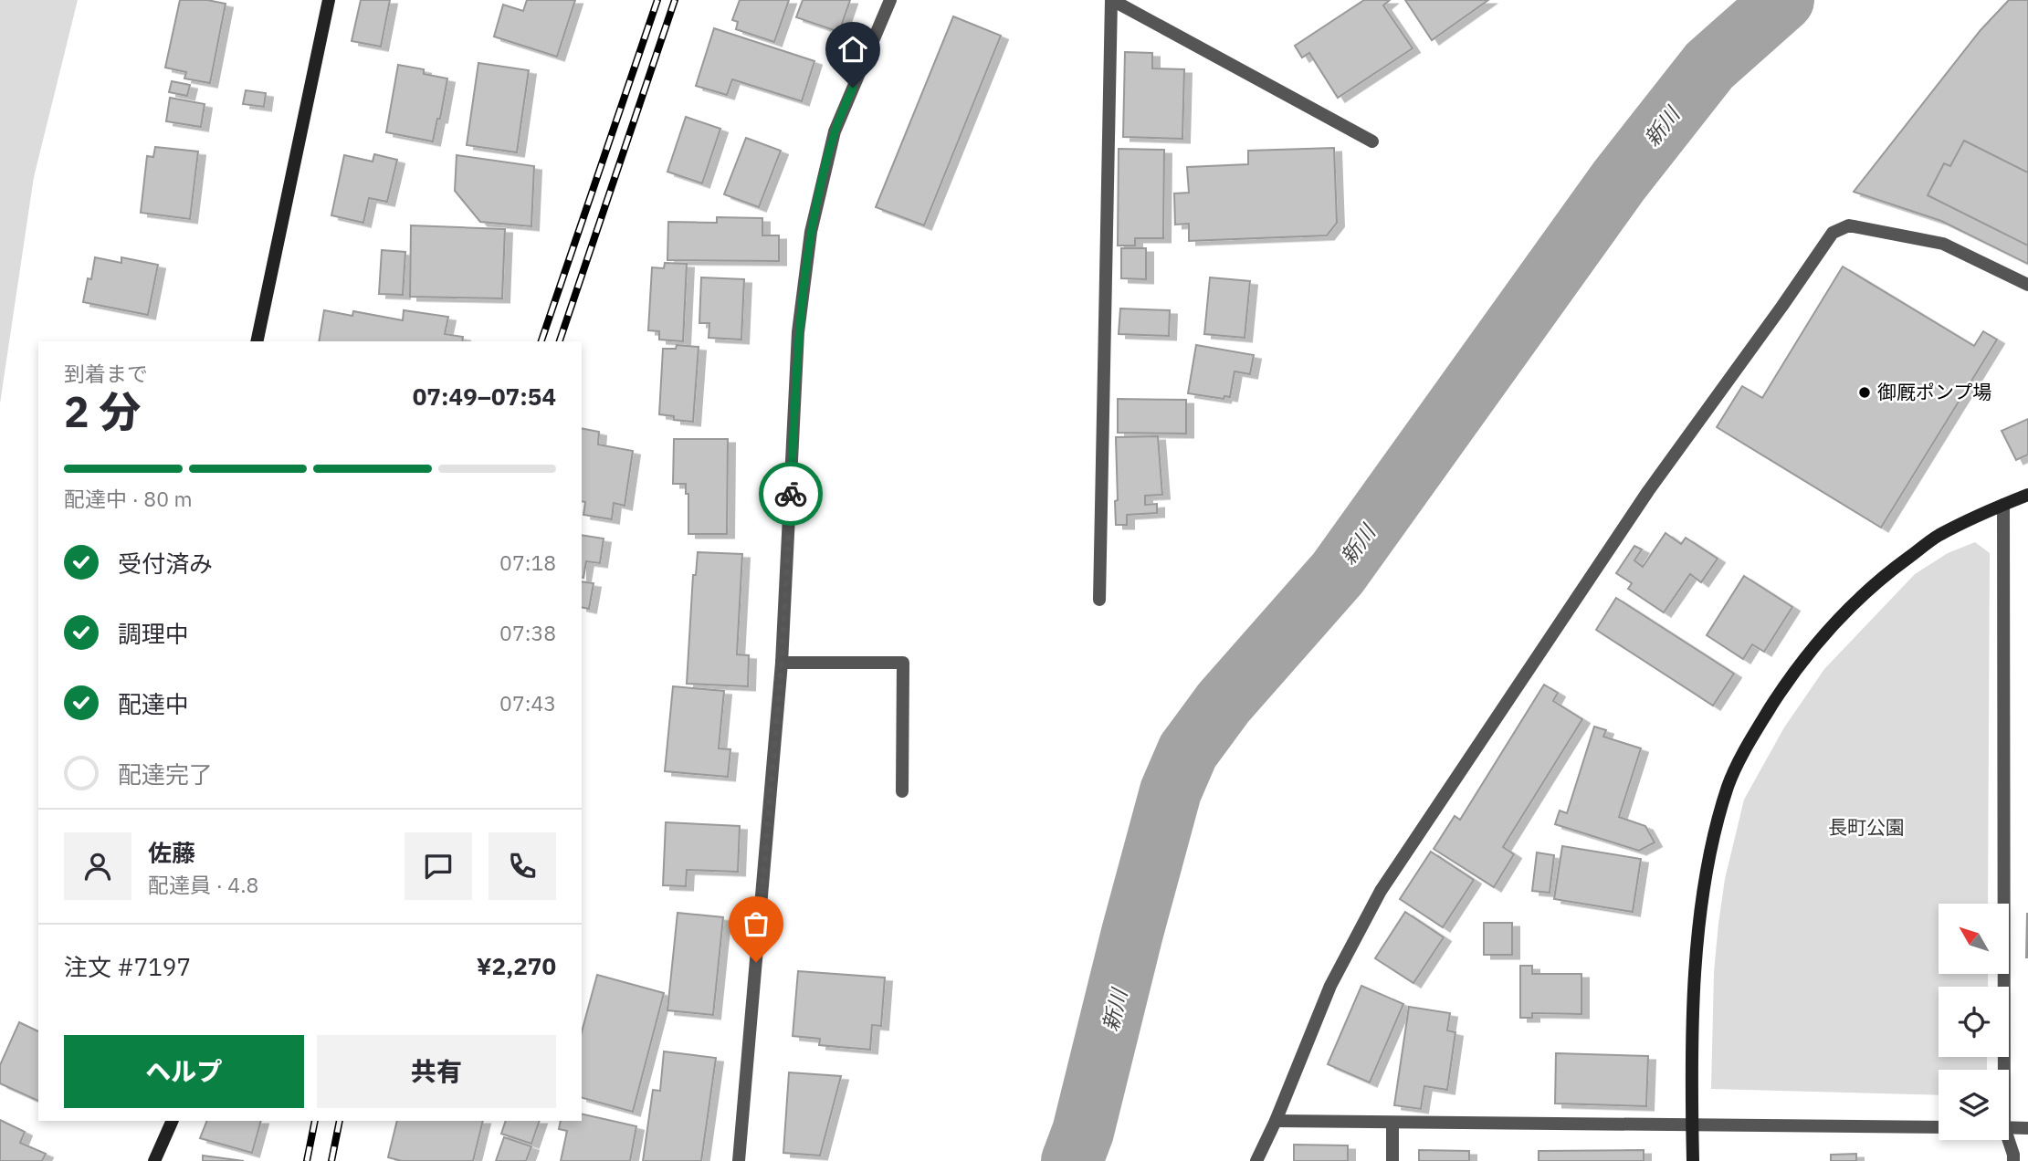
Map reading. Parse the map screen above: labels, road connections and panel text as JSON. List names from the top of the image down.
{
  "water": ["新川"],
  "parks": ["長町公園"],
  "places": ["御厩ポンプ場"],
  "north": "top left",
  "page": {
    "heading": ["2 分", "到着まで", "07:49–07:54"],
    "panel": [
      "佐藤",
      "配達員 · 4.8",
      "注文 #7197",
      "¥2,270"
    ],
    "bar": "配達中 · 80 m",
    "list": [
      ["受付済み", "07:18"],
      ["調理中", "07:38"],
      ["配達中", "07:43"],
      "配達完了"
    ],
    "buttons": ["ヘルプ", "共有"]
  }
}
